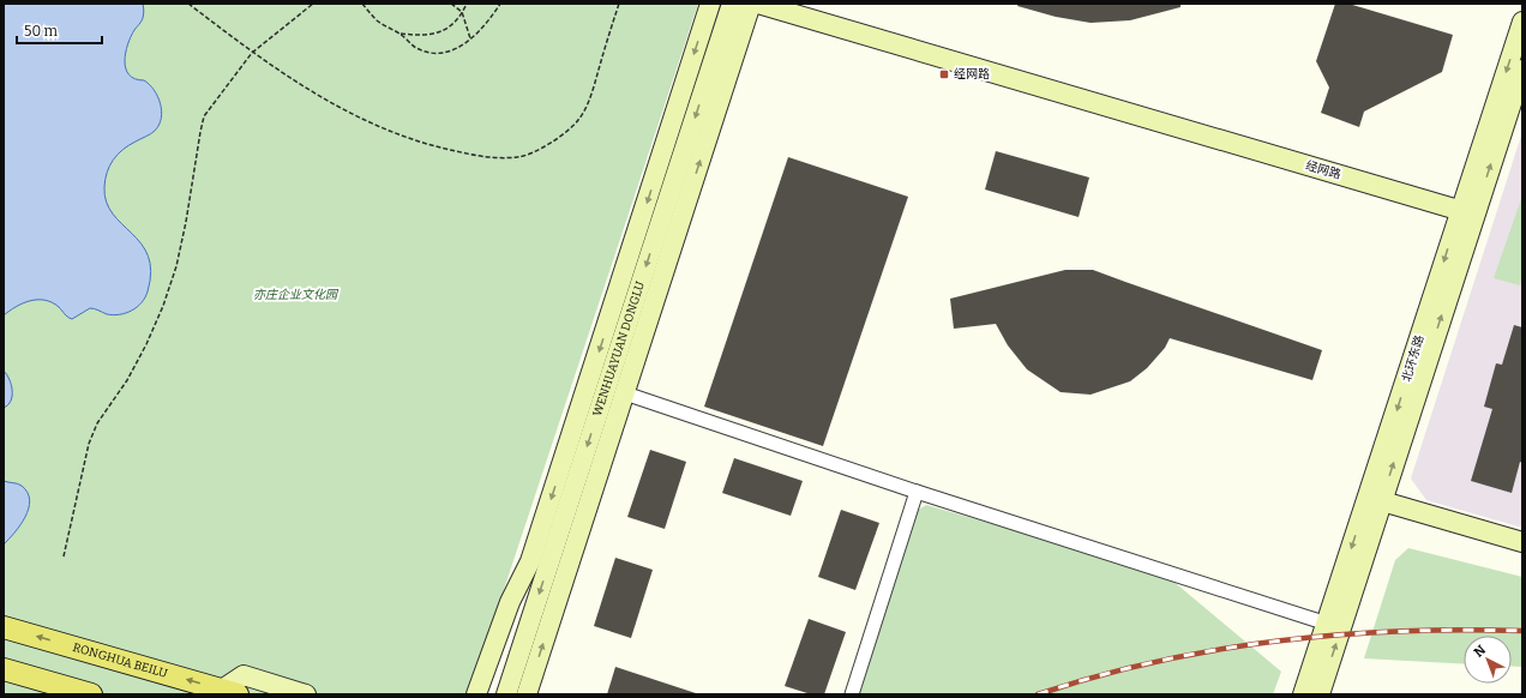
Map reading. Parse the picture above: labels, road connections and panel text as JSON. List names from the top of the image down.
{
  "streets": {
    "main road": ["RONGHUA BEILU"],
    "street": ["经网路", "WENHUAYUAN DONGLU", "北环东路"]
  },
  "crossings": [
    ["经网路", "北环东路"]
  ],
  "parks": ["亦庄企业文化园"],
  "places": {
    "transit": ["经网路"]
  },
  "scale_bar": "50 m",
  "north": "top left"
}
